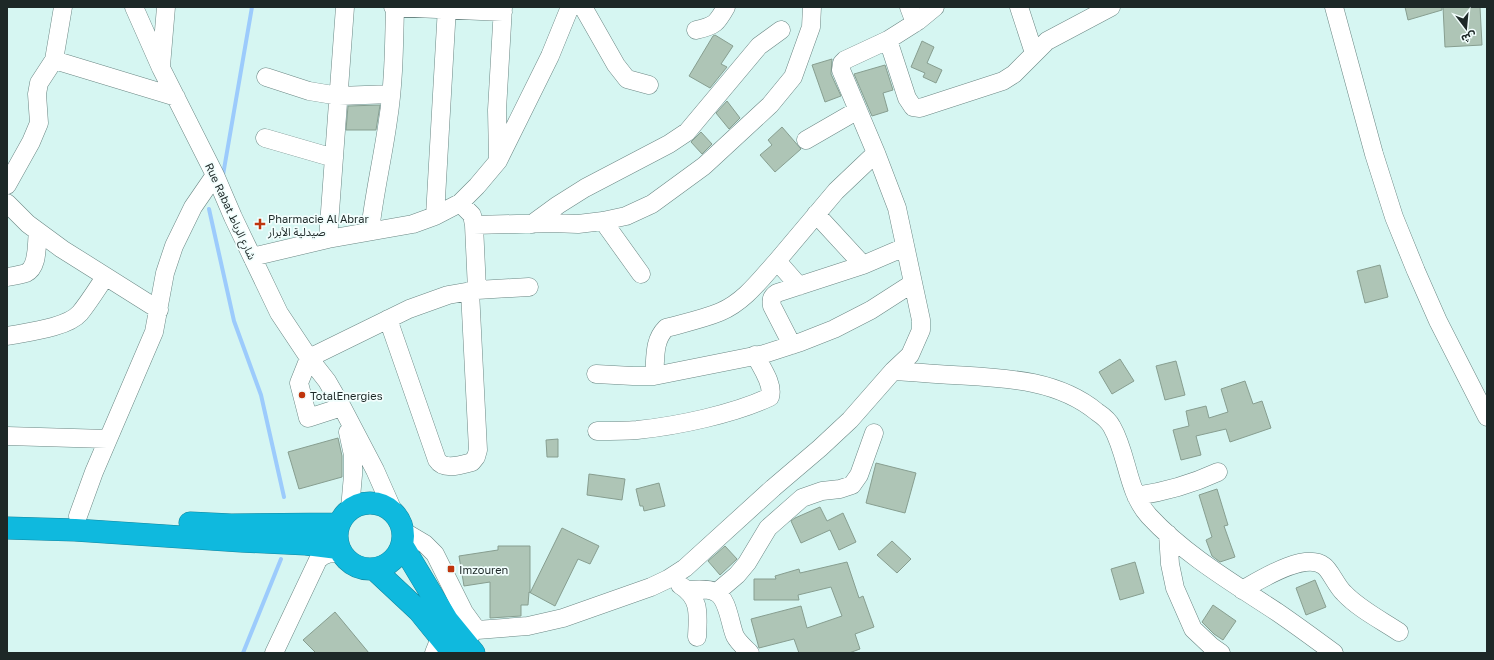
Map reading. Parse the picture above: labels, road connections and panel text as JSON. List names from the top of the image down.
{
  "streets": {
    "street": ["Rue Rabat شارع الرباط"]
  },
  "places": {
    "health": ["Pharmacie Al Abrar صيدلية الأبرار"],
    "other": ["TotalEnergies"],
    "transit": ["Imzouren"]
  },
  "north": "bottom"
}
